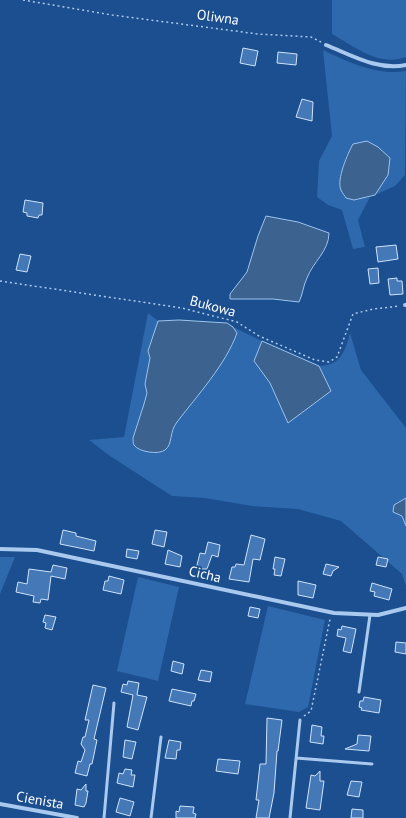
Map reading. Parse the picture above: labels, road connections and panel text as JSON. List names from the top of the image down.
{
  "streets": {
    "street": ["Cicha", "Cienista"],
    "path": ["Oliwna", "Bukowa"]
  }
}
